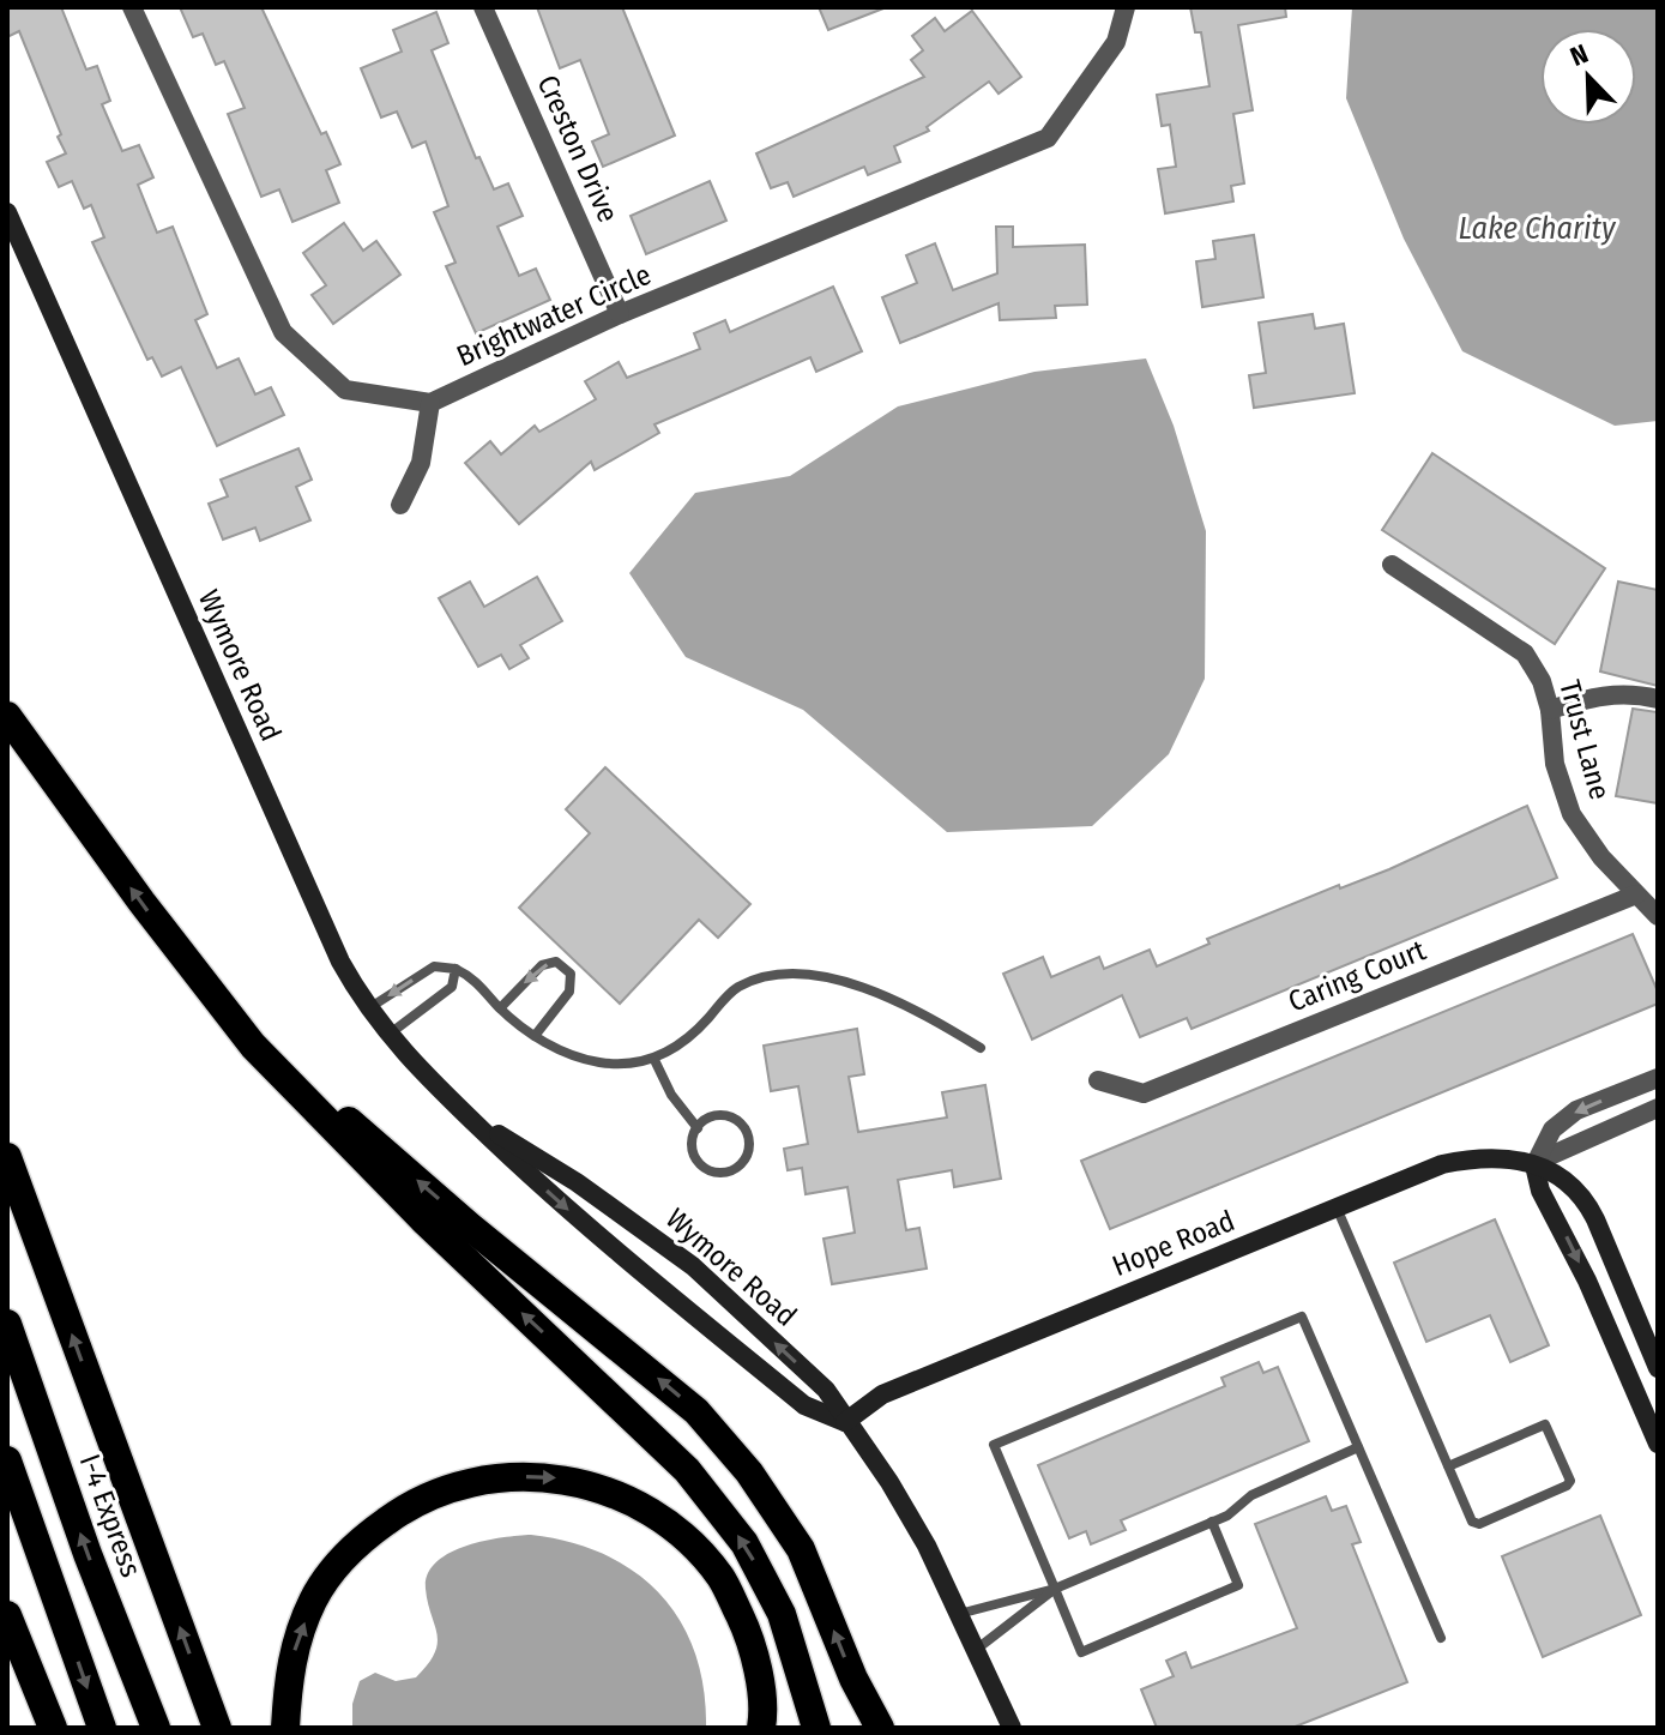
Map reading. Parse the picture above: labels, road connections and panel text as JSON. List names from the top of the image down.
{
  "streets": {
    "highway": ["I-4 Express"],
    "main road": ["Wymore Road", "Hope Road"],
    "street": [
      "Creston Drive",
      "Brightwater Circle",
      "Trust Lane",
      "Caring Court"
    ]
  },
  "crossings": [
    ["Creston Drive", "Brightwater Circle"],
    ["Wymore Road", "Hope Road"],
    ["Trust Lane", "Caring Court"]
  ],
  "water": ["Lake Charity"],
  "north": "top left"
}
